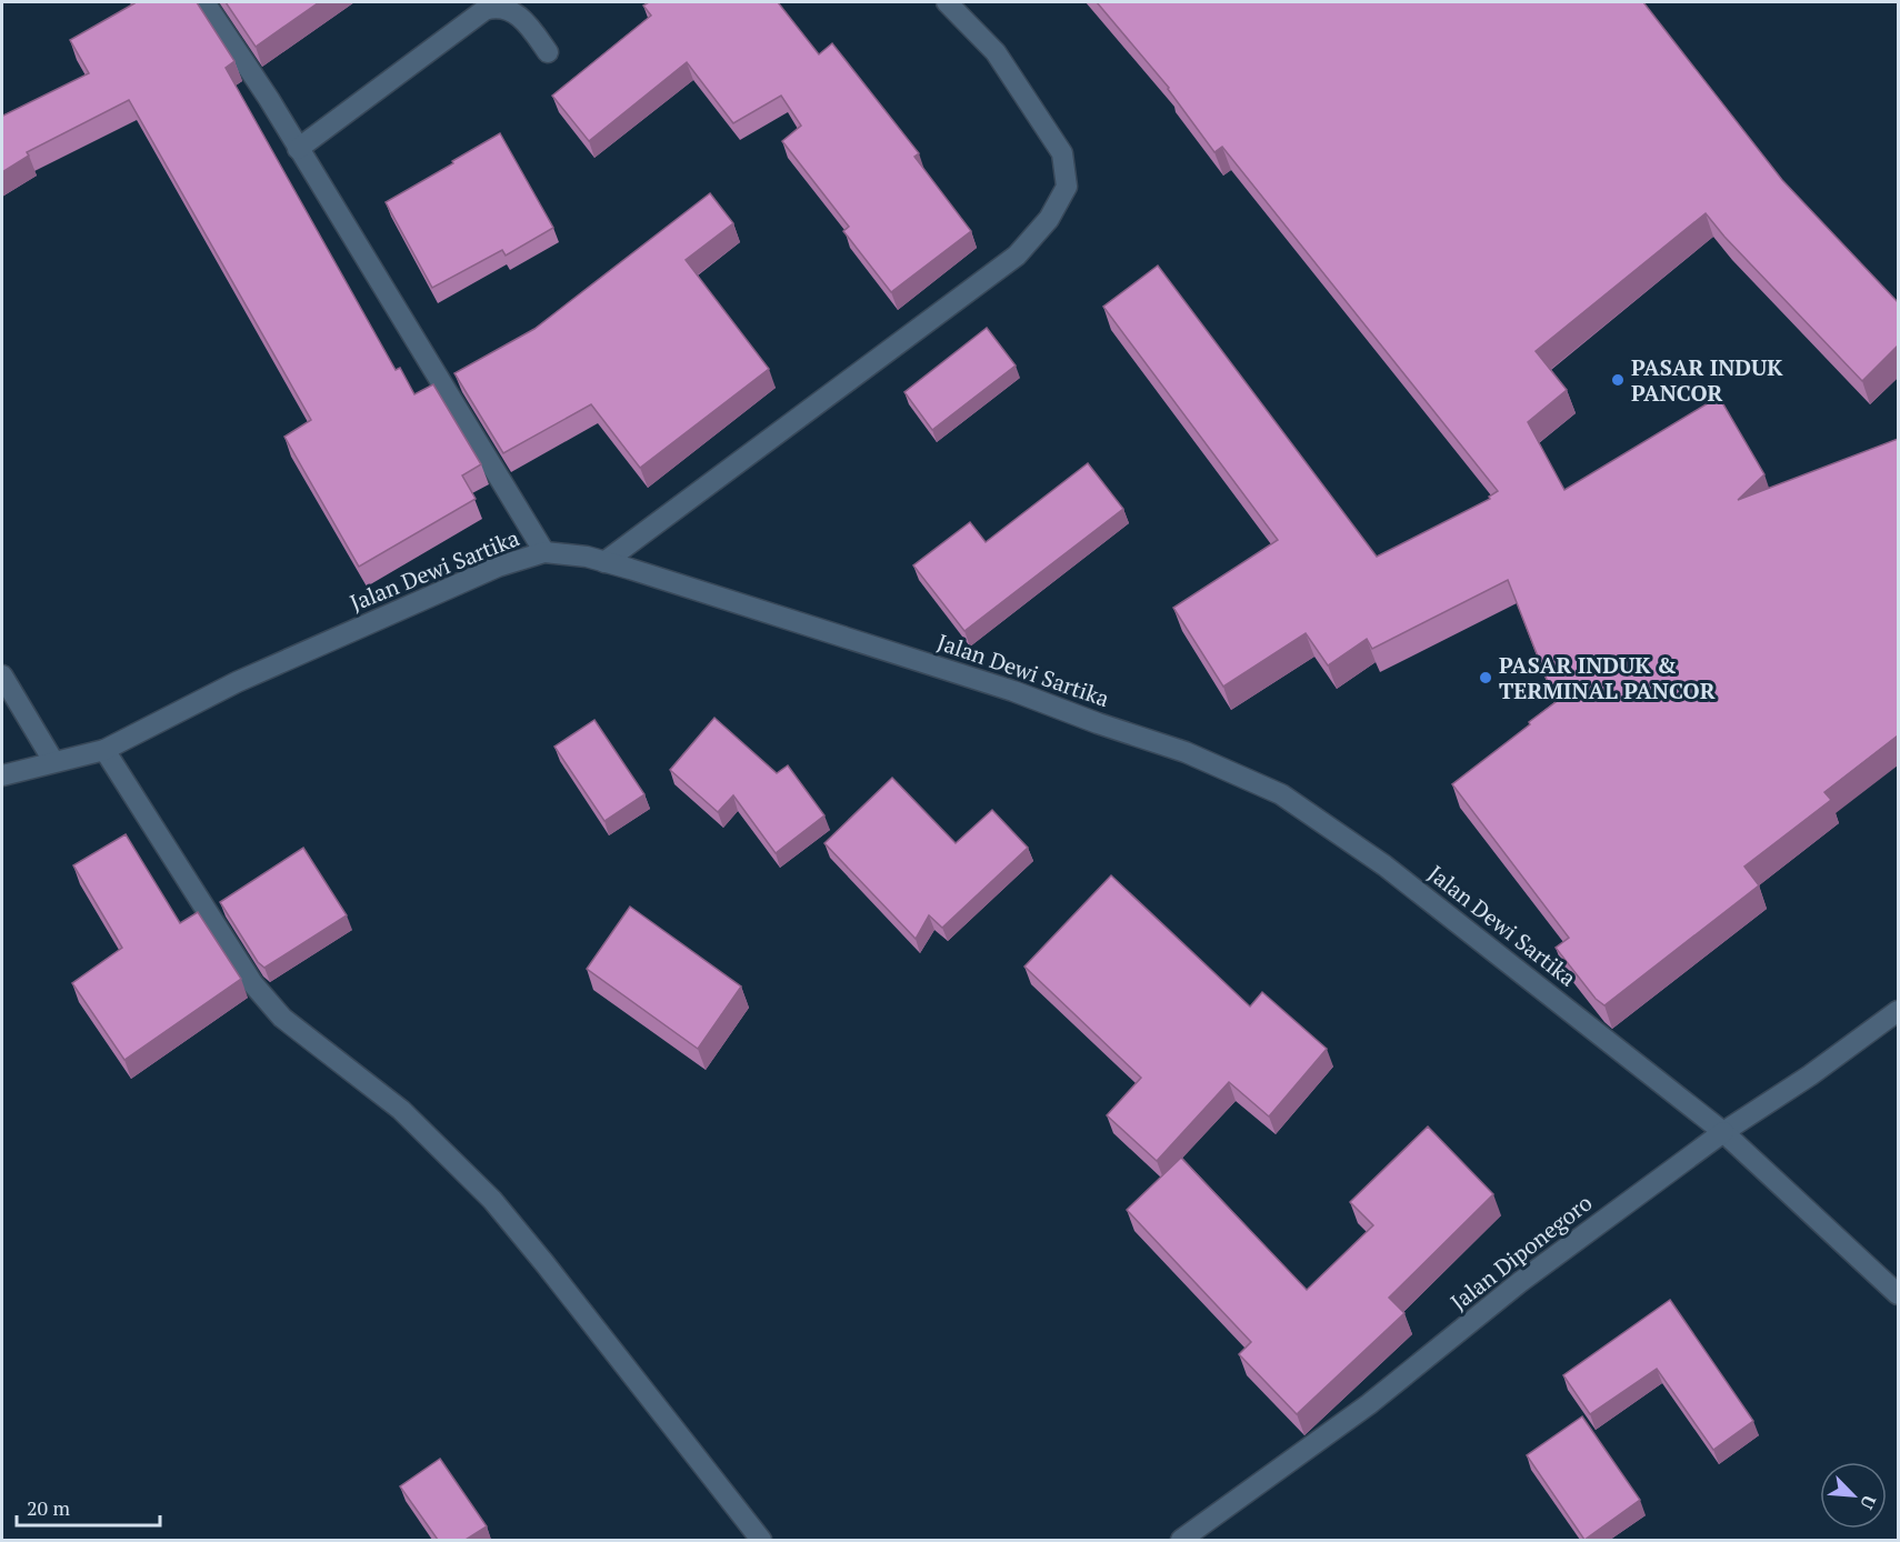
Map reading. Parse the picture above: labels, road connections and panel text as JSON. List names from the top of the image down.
{
  "streets": {
    "street": ["Jalan Dewi Sartika", "Jalan Diponegoro"]
  },
  "crossings": [
    ["Jalan Dewi Sartika", "Jalan Diponegoro"]
  ],
  "places": ["PASAR INDUK PANCOR", "PASAR INDUK & TERMINAL PANCOR"],
  "scale_bar": "20 m",
  "north": "bottom right"
}
